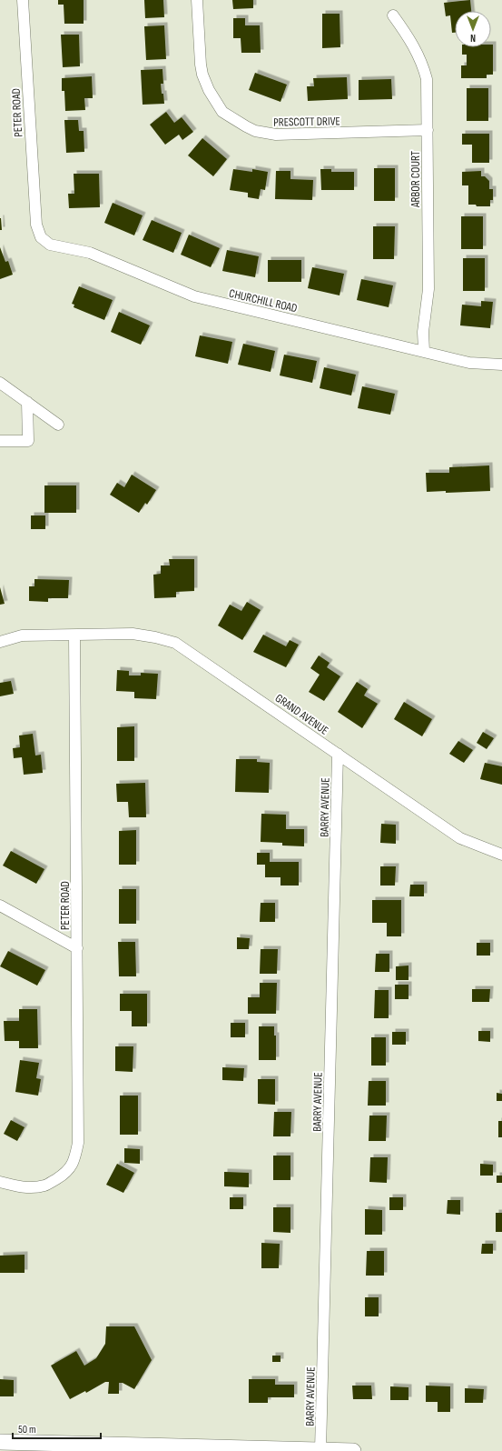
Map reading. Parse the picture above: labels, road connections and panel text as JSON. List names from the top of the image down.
{
  "streets": {
    "street": [
      "PETER ROAD",
      "PRESCOTT DRIVE",
      "ARBOR COURT",
      "CHURCHILL ROAD",
      "GRAND AVENUE",
      "BARRY AVENUE"
    ]
  },
  "crossings": [
    ["PETER ROAD", "CHURCHILL ROAD"],
    ["PETER ROAD", "GRAND AVENUE"],
    ["PRESCOTT DRIVE", "ARBOR COURT"],
    ["ARBOR COURT", "CHURCHILL ROAD"],
    ["GRAND AVENUE", "BARRY AVENUE"]
  ],
  "scale_bar": "50 m",
  "north": "bottom"
}
